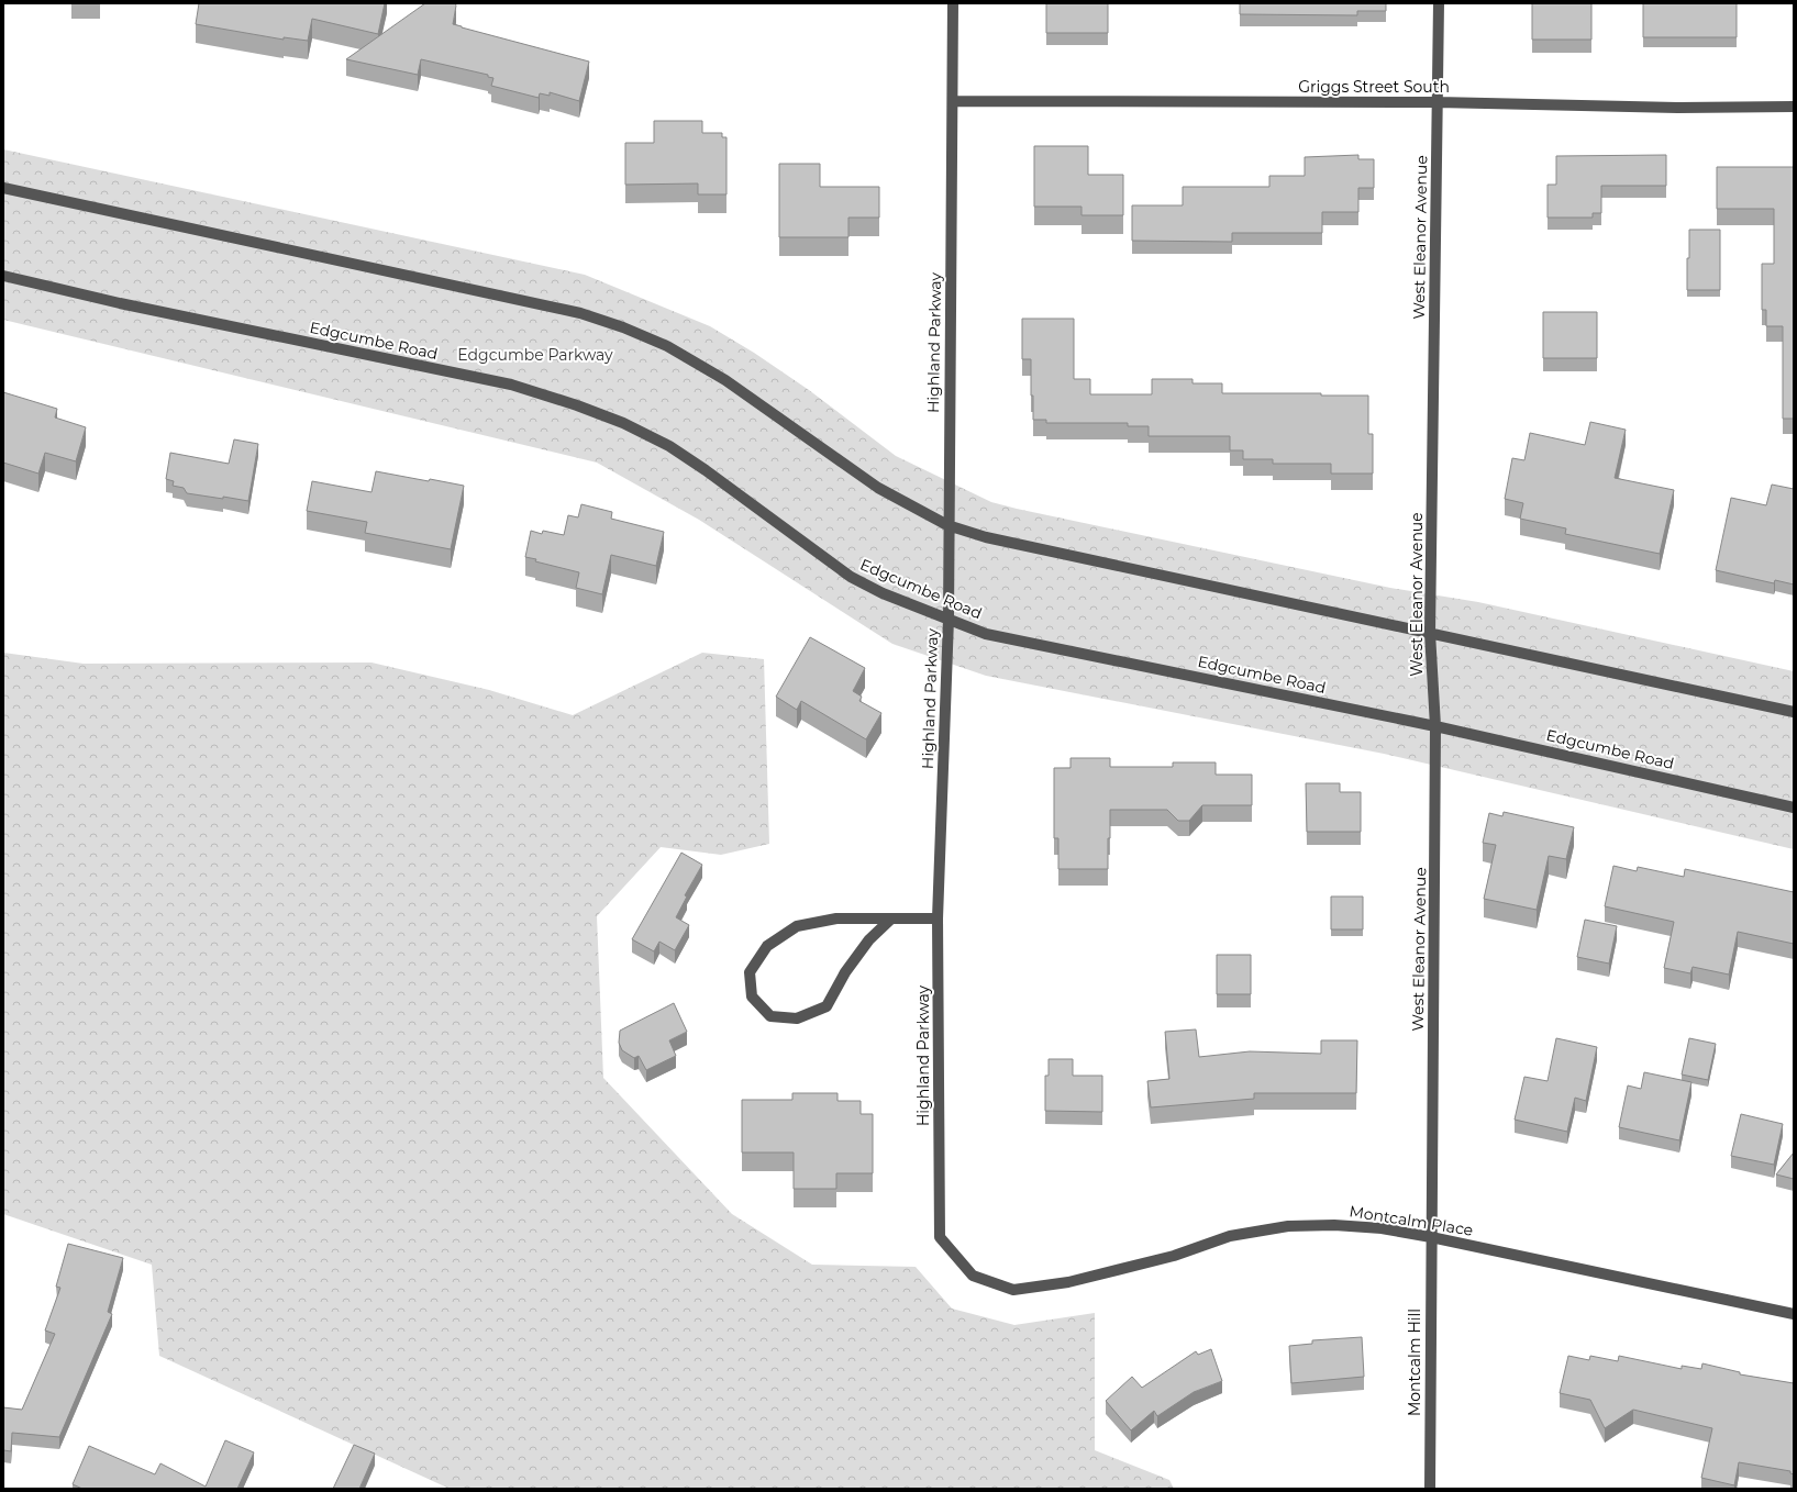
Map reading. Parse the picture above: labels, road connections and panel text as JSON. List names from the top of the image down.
{
  "streets": {
    "street": [
      "Griggs Street South",
      "West Eleanor Avenue",
      "Edgcumbe Road",
      "Highland Parkway",
      "Montcalm Place",
      "Montcalm Hill"
    ]
  },
  "crossings": [
    ["Griggs Street South", "West Eleanor Avenue"],
    ["Griggs Street South", "Highland Parkway"],
    ["West Eleanor Avenue", "Edgcumbe Road"],
    ["West Eleanor Avenue", "Montcalm Place"],
    ["West Eleanor Avenue", "Montcalm Hill"],
    ["Edgcumbe Road", "Highland Parkway"],
    ["Highland Parkway", "Montcalm Place"],
    ["Montcalm Place", "Montcalm Hill"]
  ],
  "parks": ["Edgcumbe Parkway"]
}
